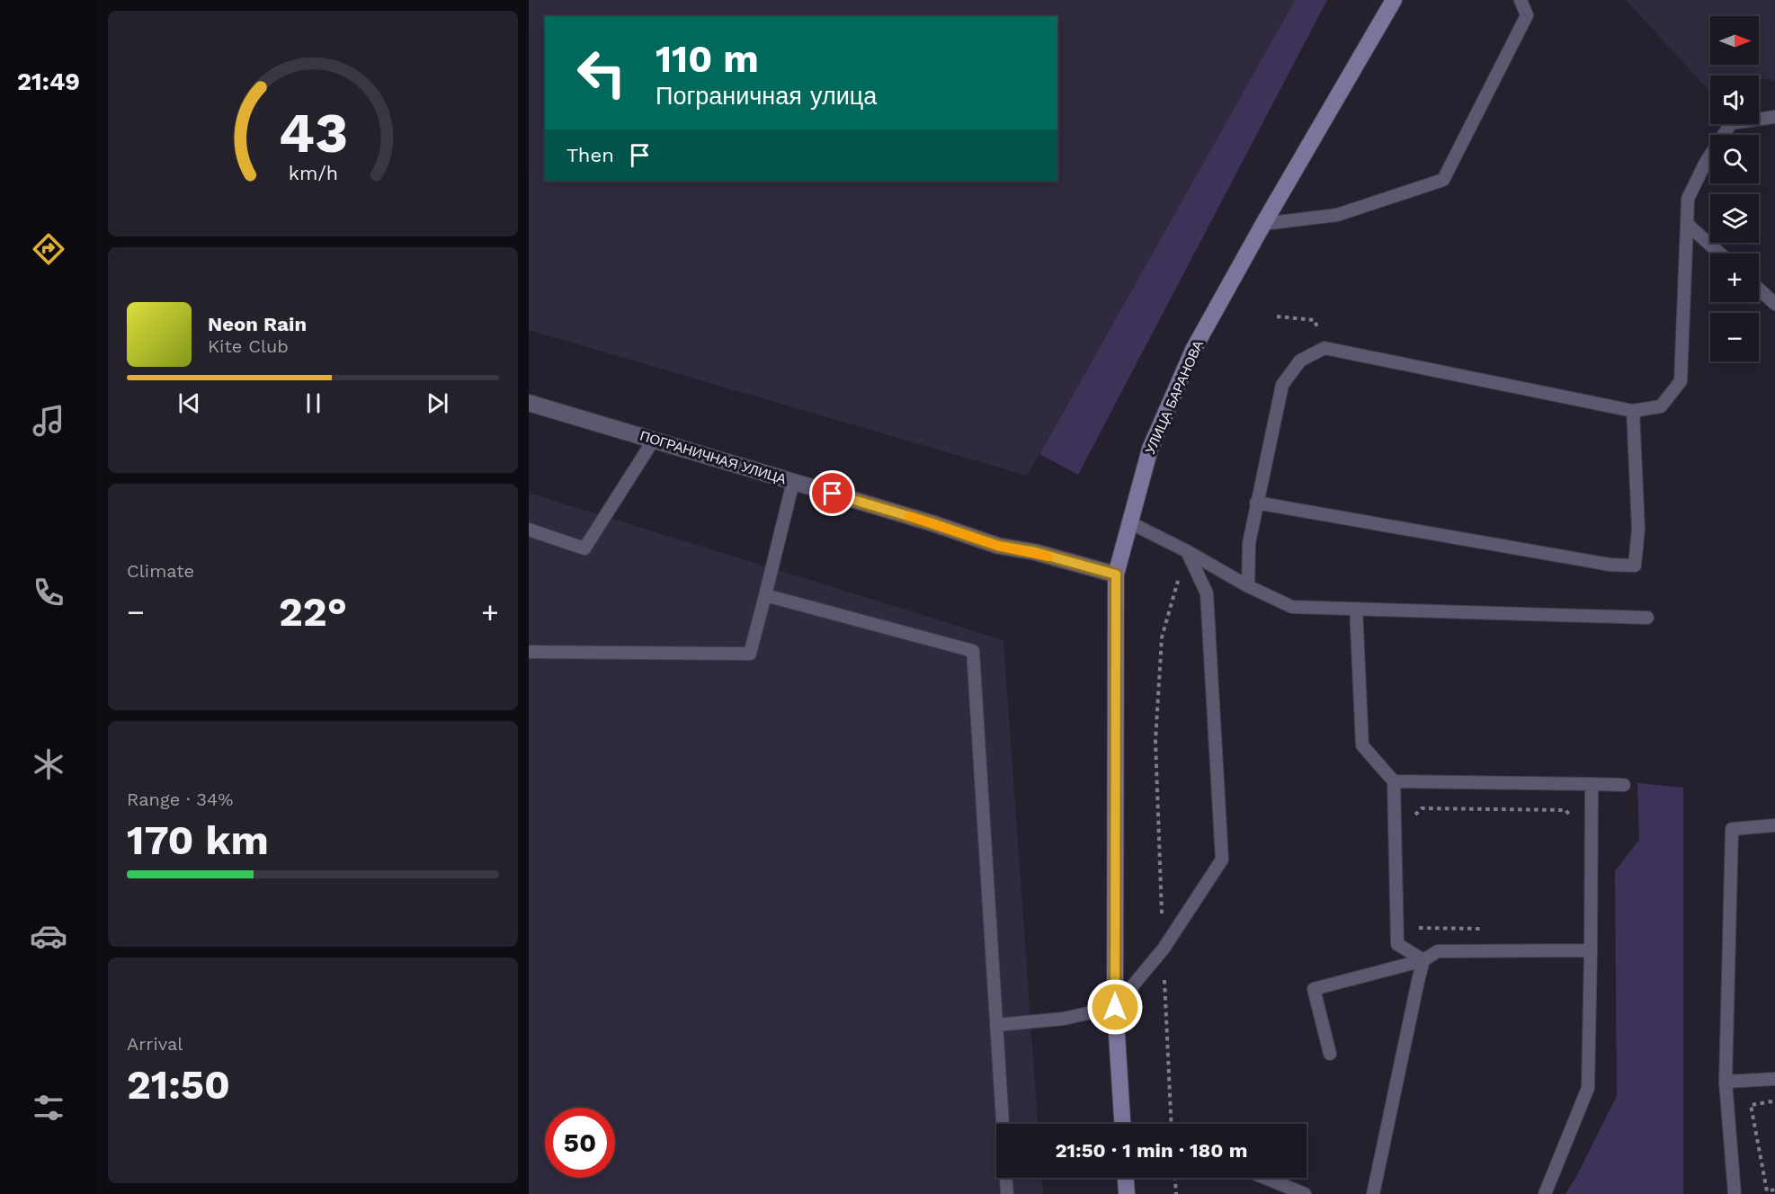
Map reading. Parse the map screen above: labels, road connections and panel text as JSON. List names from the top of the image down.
{
  "streets": {
    "main road": ["УЛИЦА БАРАНОВА"],
    "street": ["ПОГРАНИЧНАЯ УЛИЦА"]
  },
  "crossings": [
    ["УЛИЦА БАРАНОВА", "ПОГРАНИЧНАЯ УЛИЦА"]
  ],
  "north": "right",
  "page": {
    "tabs": "21:49",
    "map_buttons": ["+", "−"],
    "turn": ["110 m", "Пограничная улица"],
    "then": "Then",
    "song": ["Neon Rain", "Kite Club"],
    "tile": [
      "Climate",
      ["Range · 34%", "170 km"],
      ["Arrival", "21:50"]
    ],
    "heat": ["−", "22°", "+"],
    "limit": "50",
    "trip": "21:50 · 1 min · 180 m",
    "gauge": ["43", "km/h"]
  }
}
